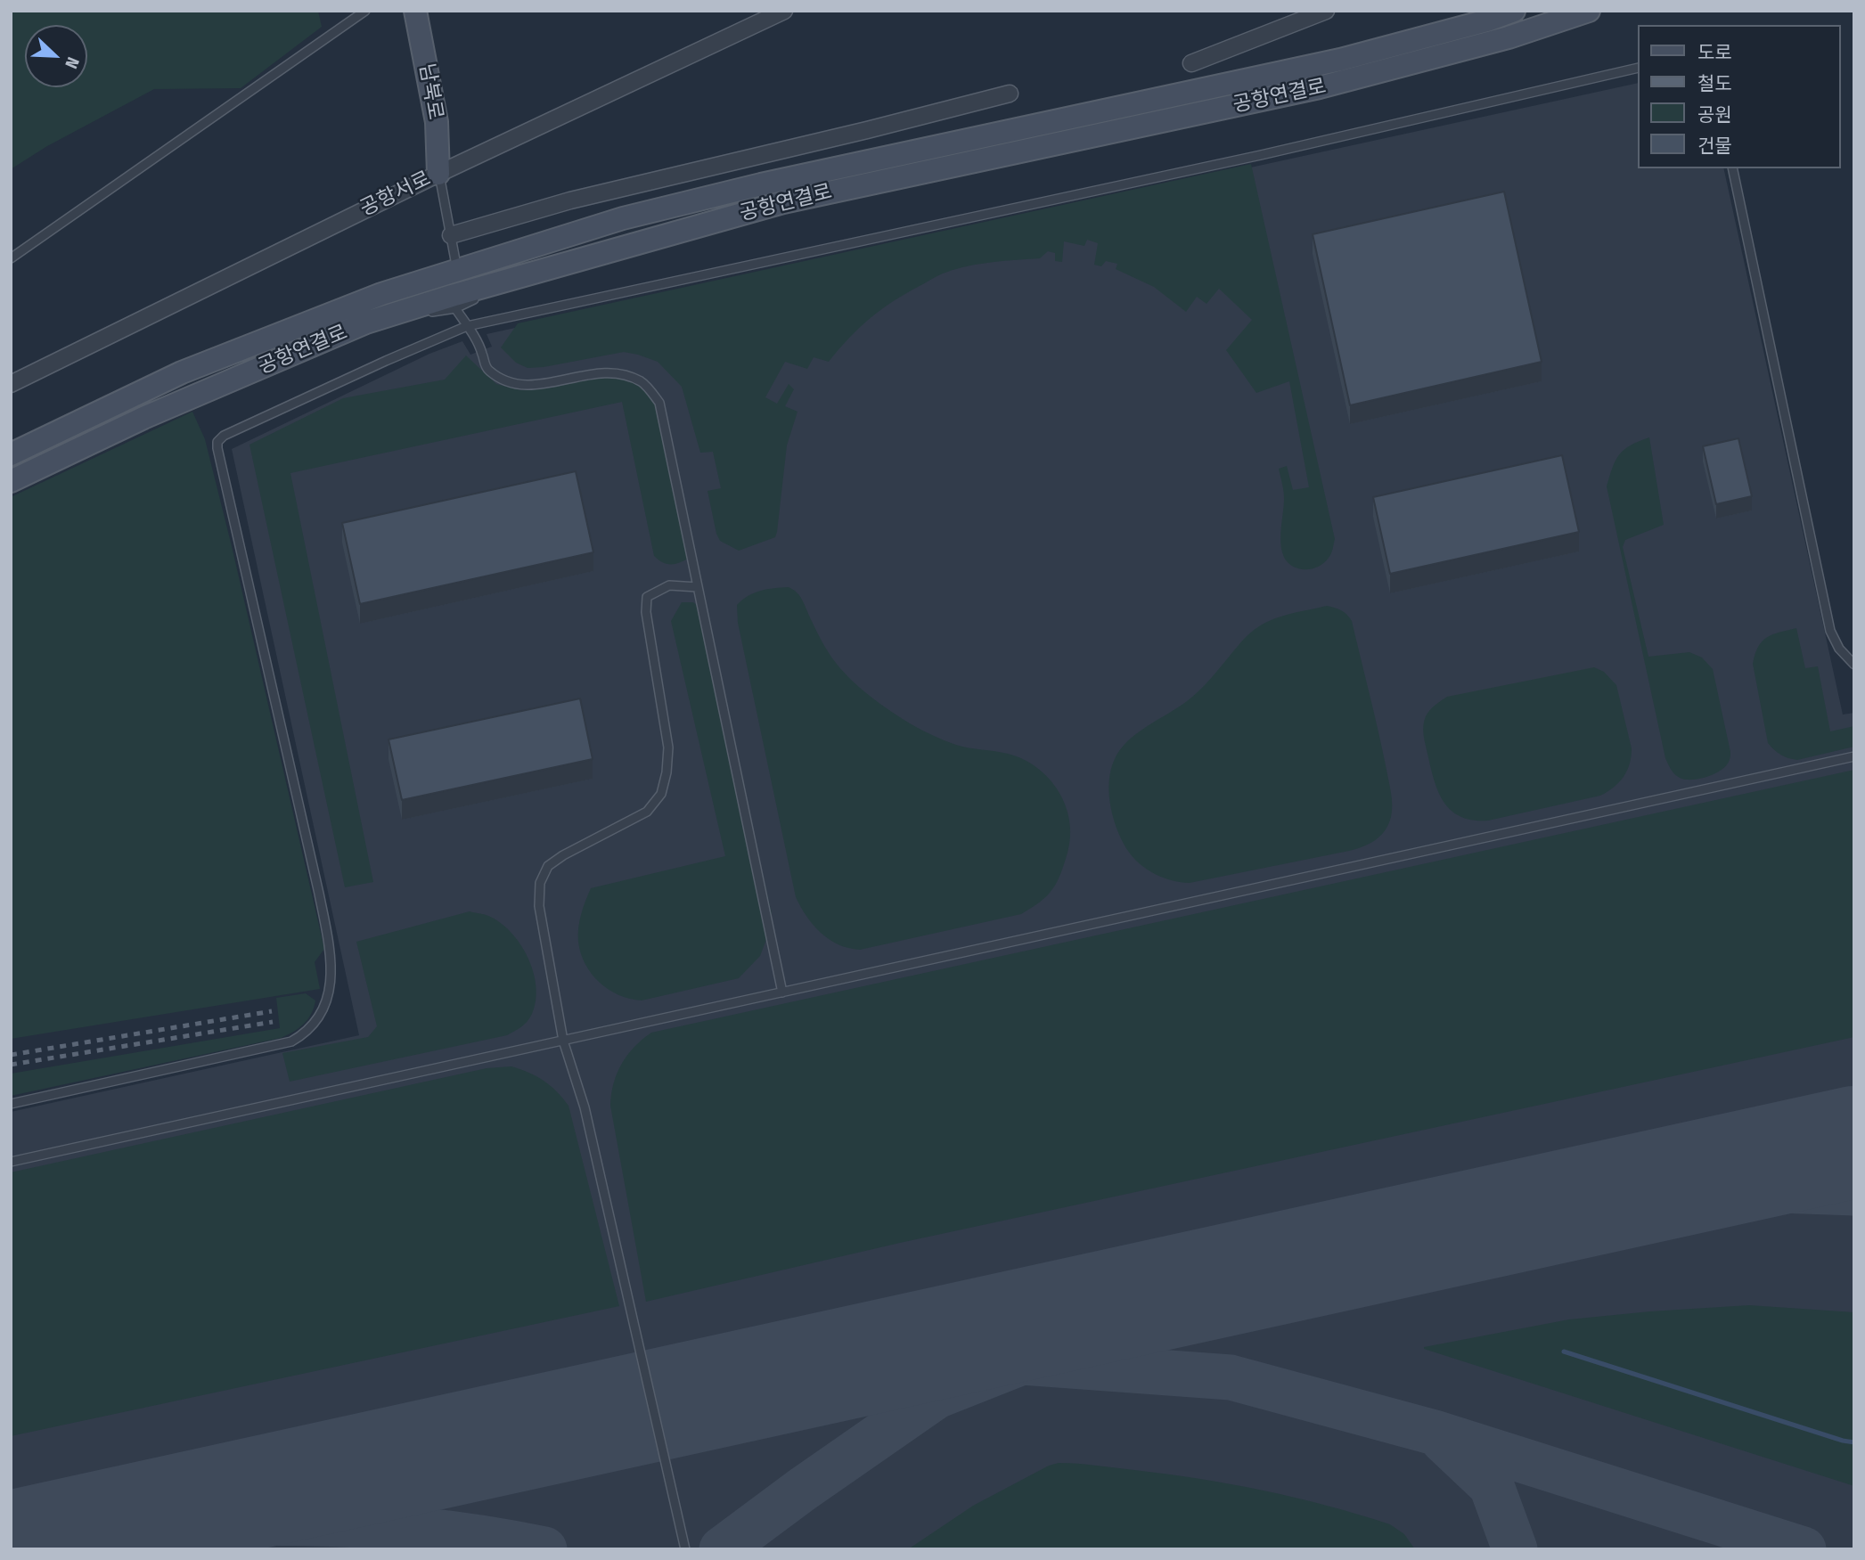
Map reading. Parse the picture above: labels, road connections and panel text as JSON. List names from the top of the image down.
{
  "streets": {
    "street": ["남북로", "공항연결로", "공항서로"]
  },
  "crossings": [
    ["남북로", "공항서로"]
  ],
  "legend": [
    "도로",
    "철도",
    "공원",
    "건물"
  ],
  "north": "bottom right"
}
